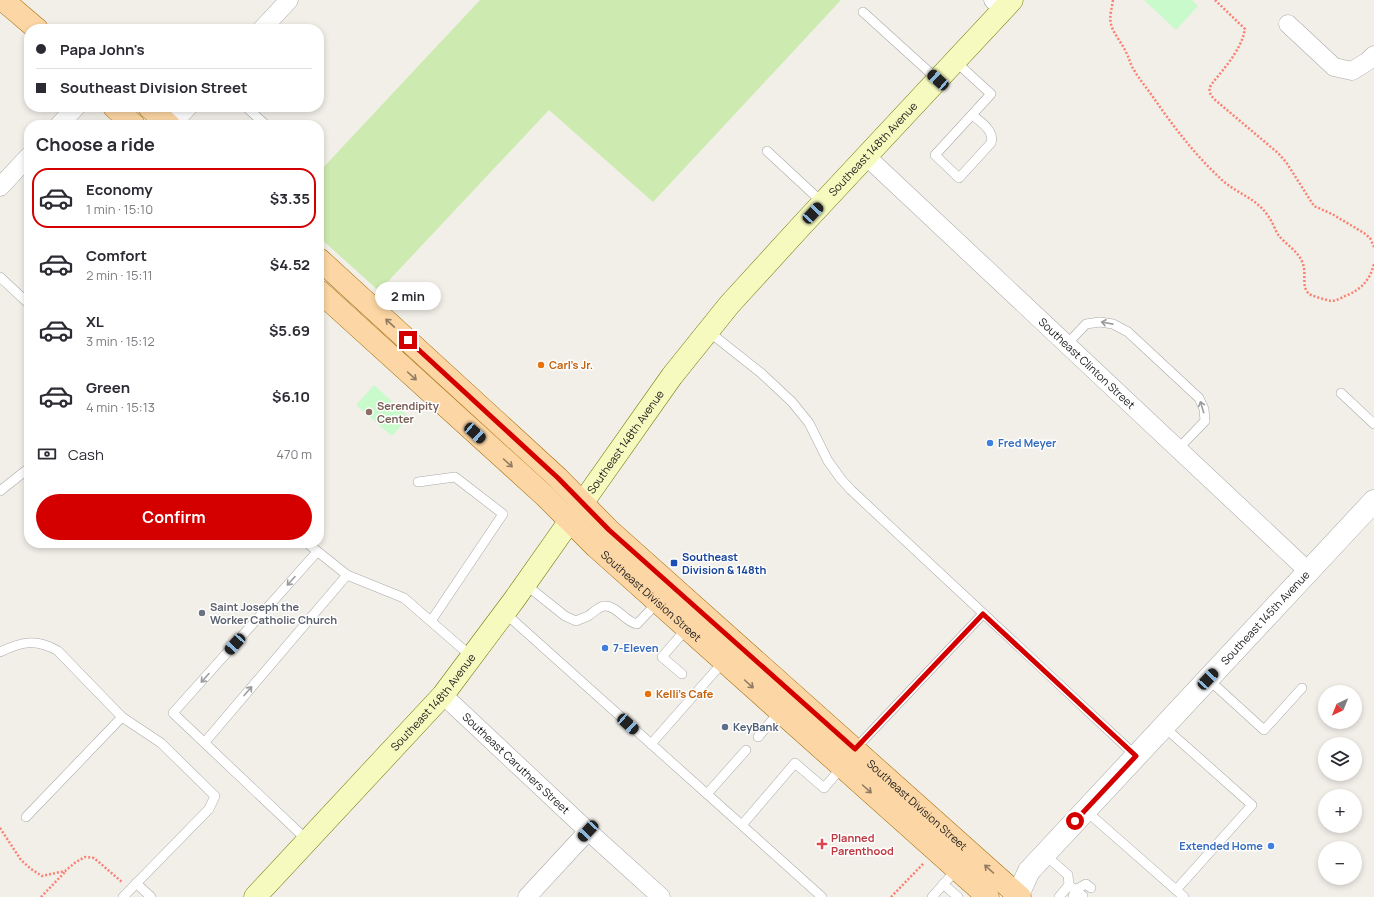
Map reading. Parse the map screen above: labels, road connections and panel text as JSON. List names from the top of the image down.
{
  "streets": {
    "main road": ["Southeast 148th Avenue", "Southeast Division Street"],
    "street": ["Southeast Clinton Street", "Southeast 145th Avenue", "Southeast Caruthers Street"]
  },
  "crossings": [
    ["Southeast 148th Avenue", "Southeast Clinton Street"],
    ["Southeast 148th Avenue", "Southeast Division Street"],
    ["Southeast 148th Avenue", "Southeast Caruthers Street"],
    ["Southeast Clinton Street", "Southeast 145th Avenue"],
    ["Southeast Division Street", "Southeast 145th Avenue"]
  ],
  "places": {
    "other": [
      "Carl's Jr.",
      "Serendipity Center",
      "Fred Meyer",
      "Saint Joseph the Worker Catholic Church",
      "7-Eleven",
      "Kelli's Cafe",
      "KeyBank",
      "Extended Home"
    ],
    "transit": ["Southeast Division & 148th"],
    "health": ["Planned Parenthood"]
  },
  "north": "bottom left",
  "page": {
    "banner": ["Papa John's", "Southeast Division Street"],
    "heading": "Choose a ride",
    "list": [
      {
        "name": "Economy",
        "note": "1 min · 15:10",
        "value": "$3.35"
      },
      {
        "name": "Comfort",
        "note": "2 min · 15:11",
        "value": "$4.52"
      },
      {
        "name": "XL",
        "note": "3 min · 15:12",
        "value": "$5.69"
      },
      {
        "name": "Green",
        "note": "4 min · 15:13",
        "value": "$6.10"
      }
    ],
    "bubble": "2 min",
    "pay": ["Cash", "470 m"],
    "buttons": "Confirm",
    "map_buttons": ["+", "−"]
  }
}
